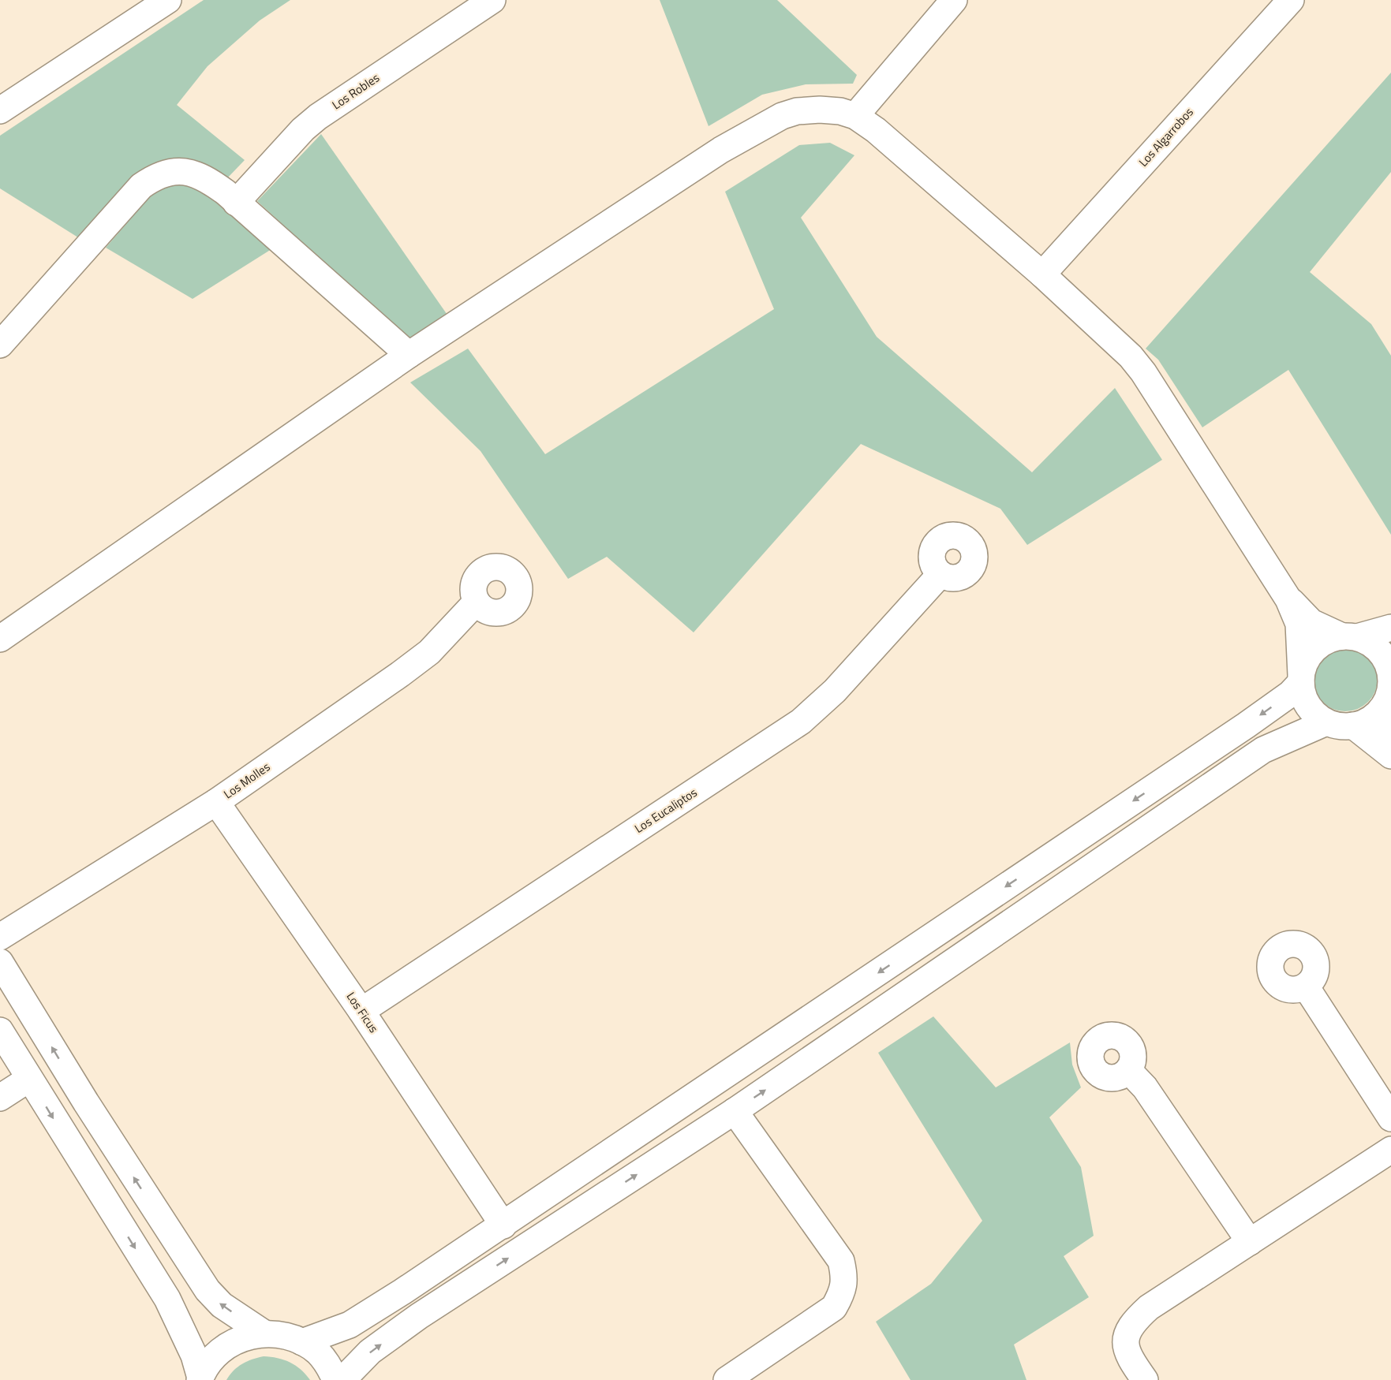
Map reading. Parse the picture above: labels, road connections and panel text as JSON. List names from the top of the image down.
{
  "streets": {
    "street": [
      "Los Robles",
      "Los Algarrobos",
      "Los Molles",
      "Los Eucaliptos",
      "Los Ficus"
    ]
  },
  "crossings": [
    ["Los Molles", "Los Ficus"],
    ["Los Eucaliptos", "Los Ficus"]
  ]
}
